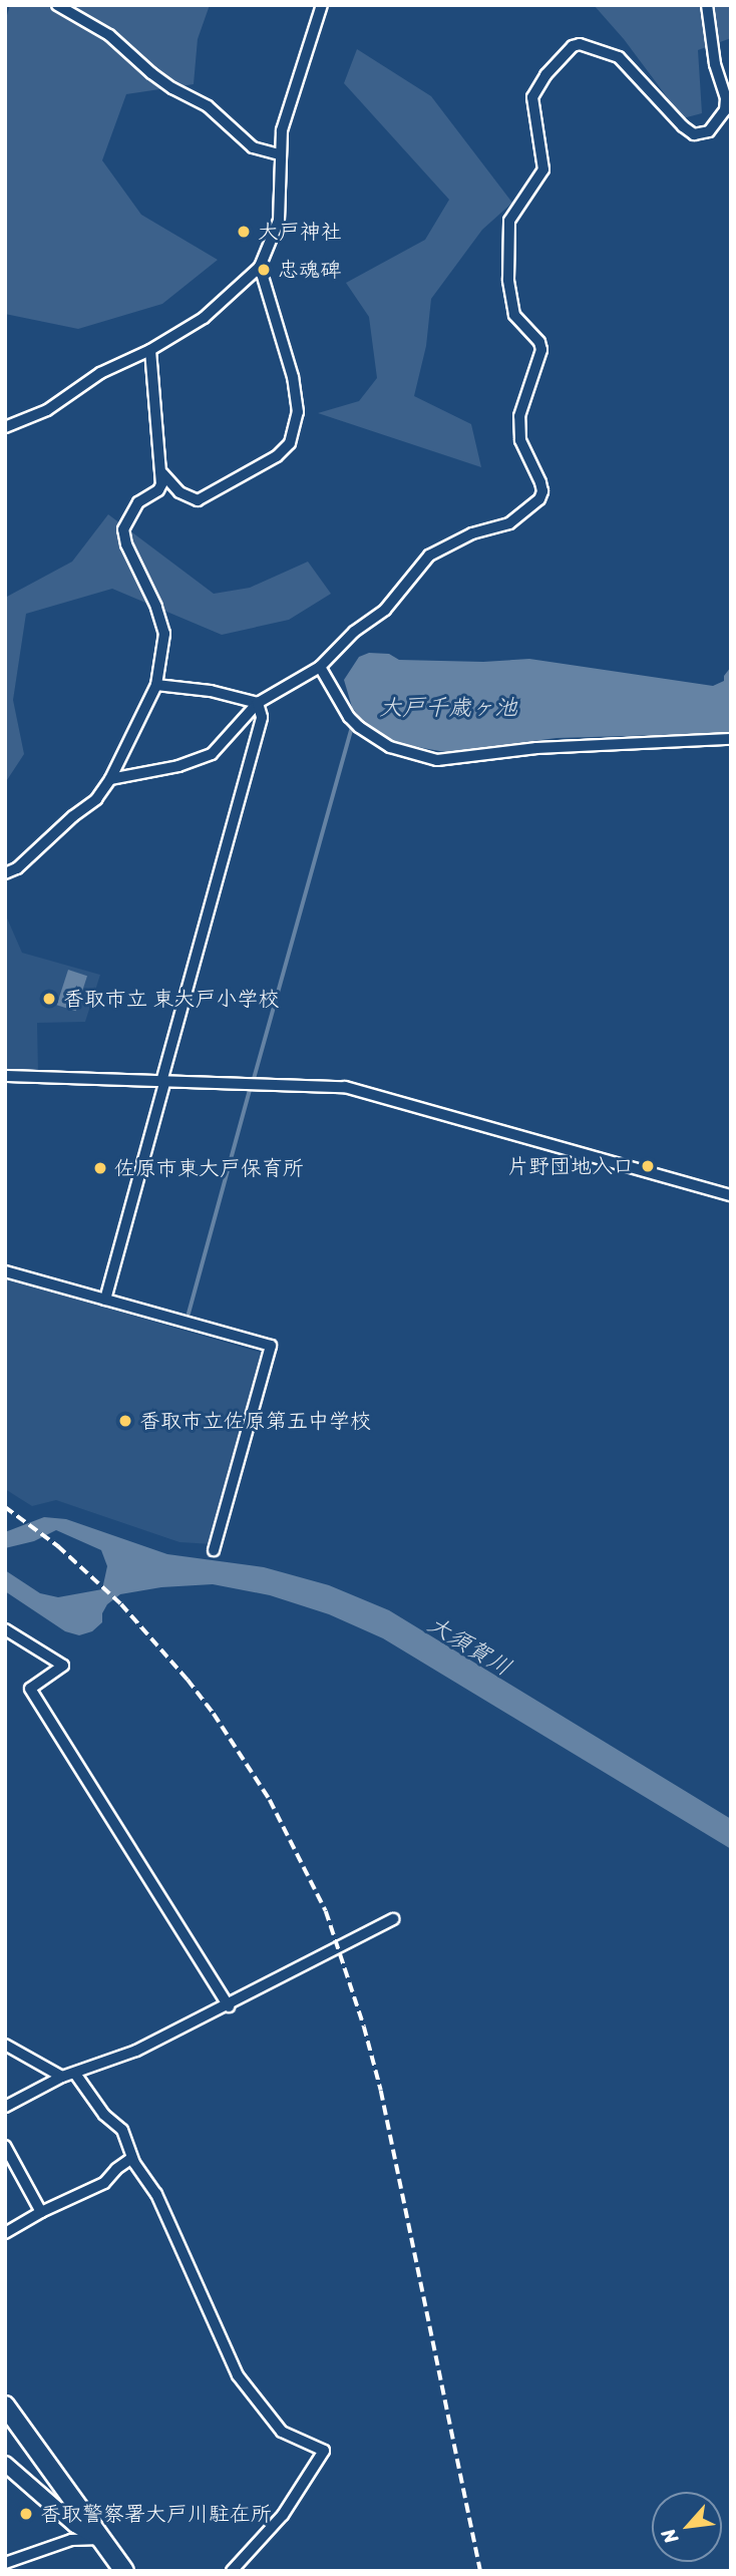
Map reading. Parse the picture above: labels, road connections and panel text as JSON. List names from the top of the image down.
{
  "water": ["大戸千歳ヶ池", "大須賀川"],
  "places": [
    "大戸神社",
    "忠魂碑",
    "香取市立 東大戸小学校",
    "片野団地入口",
    "佐原市東大戸保育所",
    "香取市立佐原第五中学校",
    "香取警察署大戸川駐在所"
  ],
  "north": "bottom left"
}
